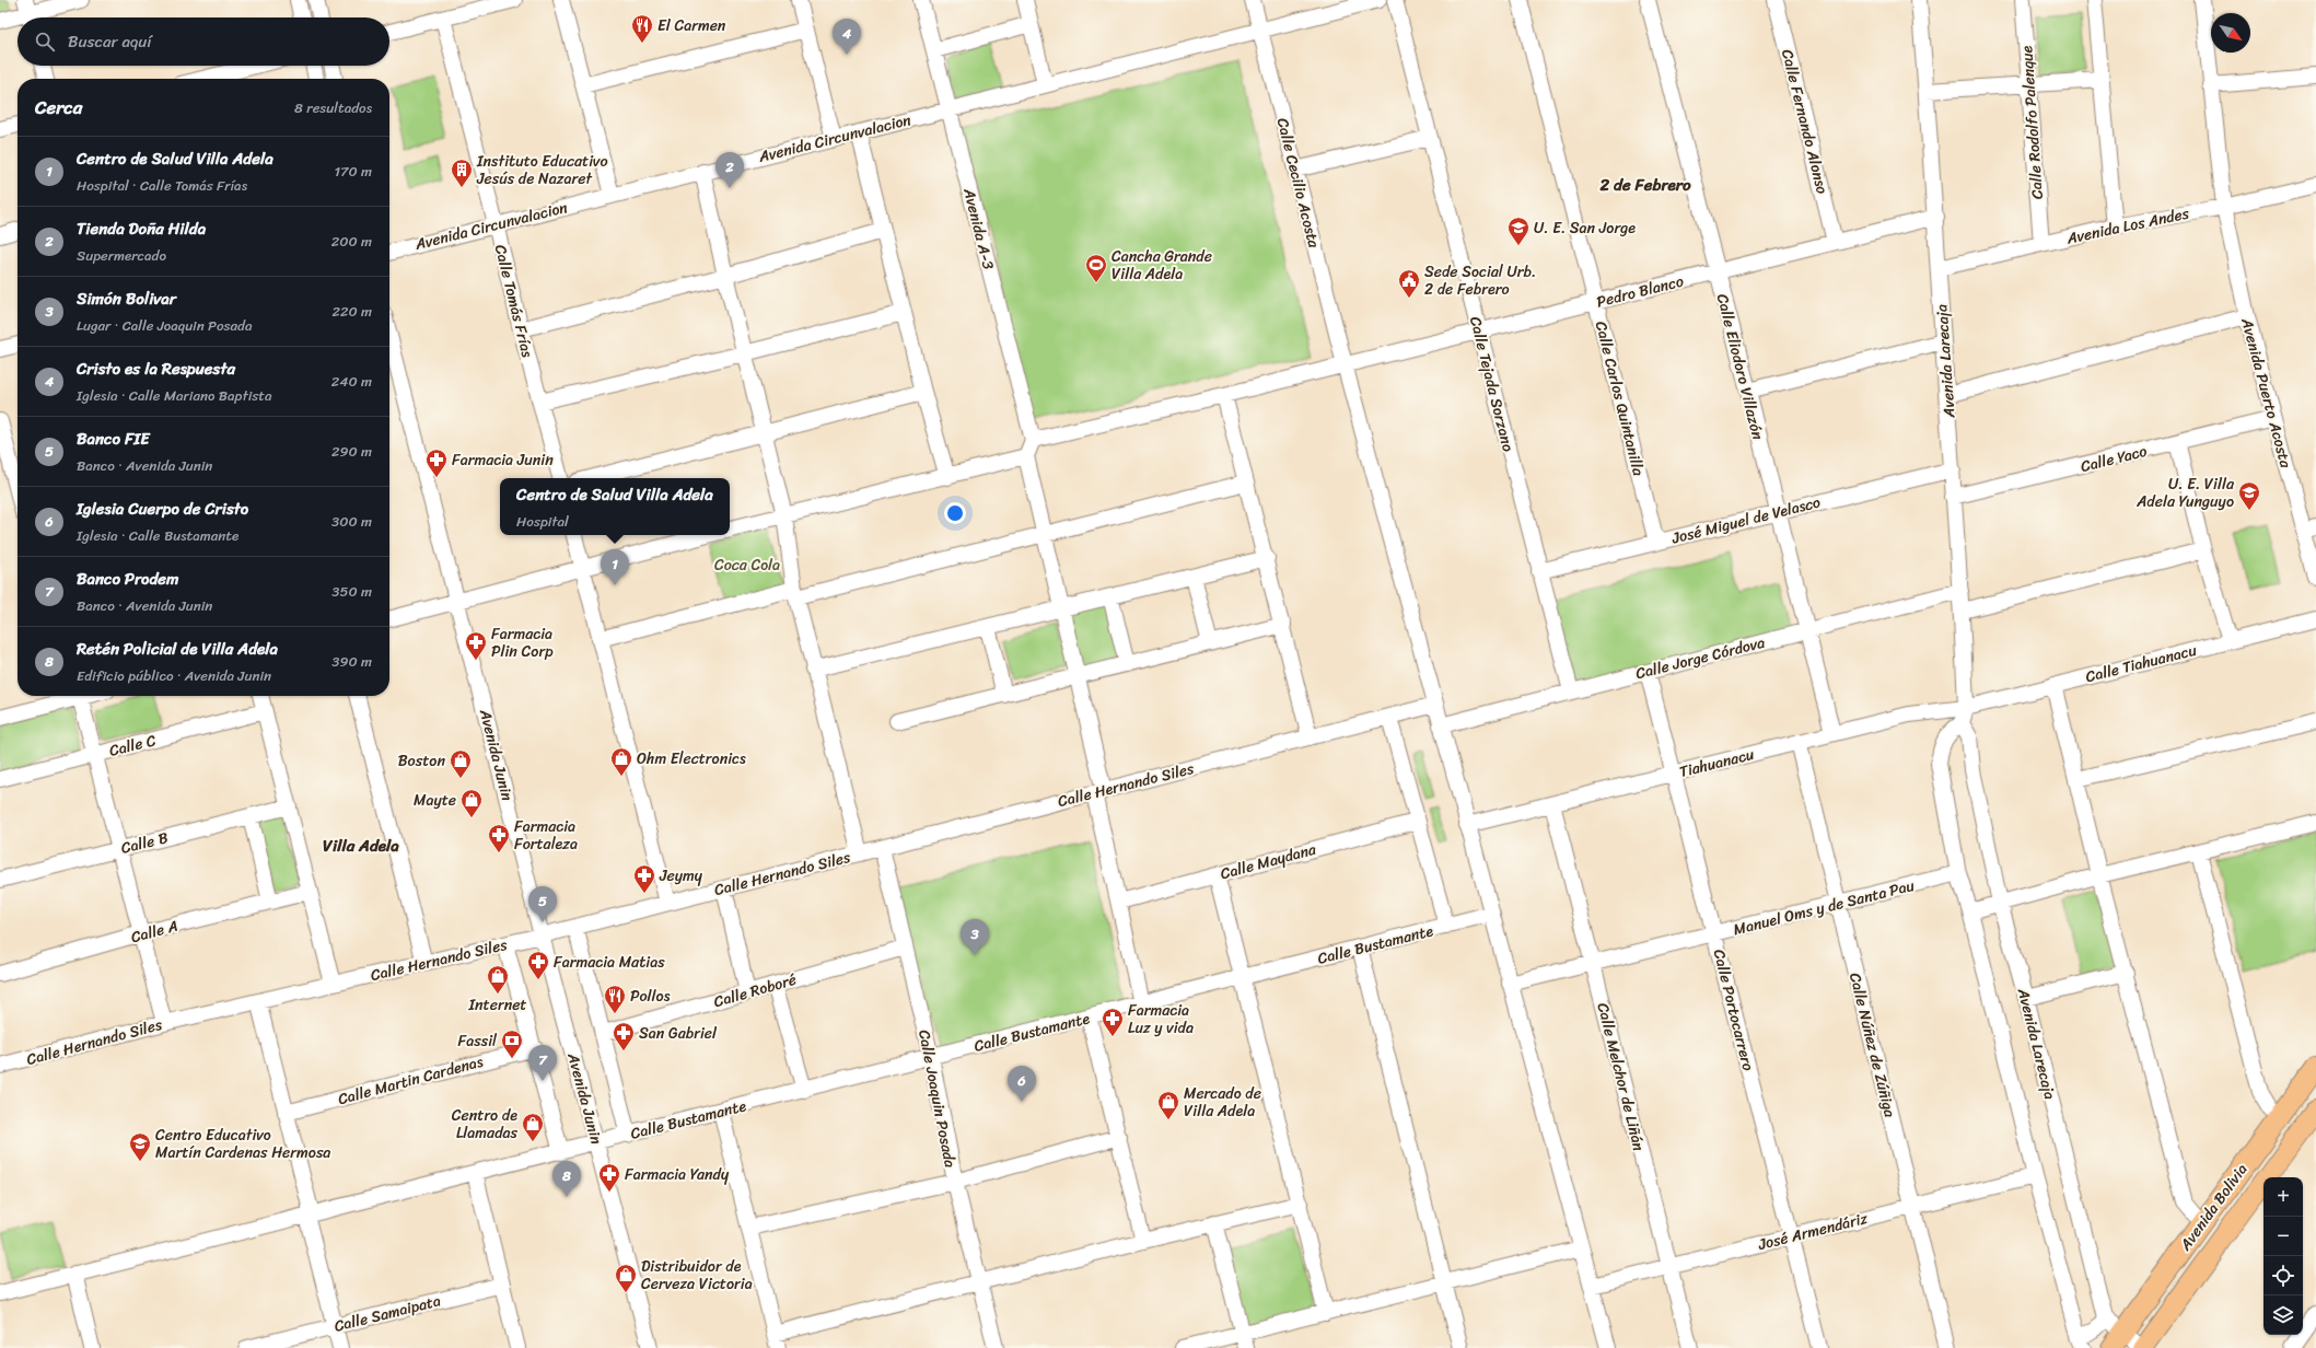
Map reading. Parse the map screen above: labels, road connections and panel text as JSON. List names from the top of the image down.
{
  "streets": {
    "main road": ["Avenida Bolivia"],
    "street": [
      "Calle Fernando Alonso",
      "Calle Rodolfo Palenque",
      "Avenida Circunvalacion",
      "Calle Cecilio Acosta",
      "Avenida Los Andes",
      "Avenida A-3",
      "Pedro Blanco",
      "Calle Tomás Frías",
      "Avenida Larecaja",
      "Calle Eliodoro Villazón",
      "Calle Tejada Sorzano",
      "Avenida Puerto Acosta",
      "Calle Carlos Quintanilla",
      "Calle Yaco",
      "José Miguel de Velasco",
      "Calle Jorge Córdova",
      "Calle Tiahuanacu",
      "Calle C",
      "Avenida Junin",
      "Tiahuanacu",
      "Calle Hernando Siles",
      "Calle B",
      "Calle Maydana",
      "Manuel Oms y de Santa Pau",
      "Calle A",
      "Calle Bustamante",
      "Calle Roboré",
      "Calle Portocarrero",
      "Calle Núñez de Zúñiga",
      "Calle Melchor de Liñán",
      "Calle Martin Cardenas",
      "Calle Joaquin Posada",
      "José Armendáriz",
      "Calle Samaipata"
    ]
  },
  "crossings": [
    ["Calle Fernando Alonso", "Pedro Blanco"],
    ["Calle Rodolfo Palenque", "Avenida Los Andes"],
    ["Avenida Circunvalacion", "Calle Cecilio Acosta"],
    ["Avenida Circunvalacion", "Avenida A-3"],
    ["Avenida Circunvalacion", "Calle Tomás Frías"],
    ["Calle Cecilio Acosta", "Pedro Blanco"],
    ["Calle Cecilio Acosta", "Calle Jorge Córdova"],
    ["Calle Cecilio Acosta", "Tiahuanacu"],
    ["Calle Cecilio Acosta", "Calle Hernando Siles"],
    ["Calle Cecilio Acosta", "Manuel Oms y de Santa Pau"],
    ["Calle Cecilio Acosta", "Calle Bustamante"],
    ["Calle Cecilio Acosta", "José Armendáriz"],
    ["Avenida Los Andes", "Avenida Larecaja"],
    ["Avenida Los Andes", "Avenida Puerto Acosta"],
    ["Avenida A-3", "Pedro Blanco"],
    ["Pedro Blanco", "Avenida Larecaja"],
    ["Pedro Blanco", "Calle Eliodoro Villazón"],
    ["Pedro Blanco", "Calle Tejada Sorzano"],
    ["Pedro Blanco", "Calle Carlos Quintanilla"],
    ["Avenida Larecaja", "Calle Yaco"],
    ["Avenida Larecaja", "José Miguel de Velasco"],
    ["Avenida Larecaja", "Calle Jorge Córdova"],
    ["Avenida Larecaja", "Calle Tiahuanacu"],
    ["Avenida Larecaja", "Tiahuanacu"],
    ["Avenida Larecaja", "Manuel Oms y de Santa Pau"],
    ["Avenida Larecaja", "José Armendáriz"],
    ["Calle Eliodoro Villazón", "José Miguel de Velasco"],
    ["Calle Eliodoro Villazón", "Calle Jorge Córdova"],
    ["Calle Eliodoro Villazón", "Tiahuanacu"],
    ["Calle Tejada Sorzano", "José Miguel de Velasco"],
    ["Calle Tejada Sorzano", "Calle Jorge Córdova"],
    ["Avenida Puerto Acosta", "Calle Yaco"],
    ["Calle Carlos Quintanilla", "José Miguel de Velasco"],
    ["Calle Jorge Córdova", "Calle Portocarrero"],
    ["Calle Tiahuanacu", "Tiahuanacu"],
    ["Avenida Junin", "Calle Hernando Siles"],
    ["Avenida Junin", "Calle Bustamante"],
    ["Avenida Junin", "Calle Roboré"],
    ["Tiahuanacu", "Calle Portocarrero"],
    ["Tiahuanacu", "Calle Núñez de Zúñiga"],
    ["Tiahuanacu", "Calle Melchor de Liñán"],
    ["Calle Hernando Siles", "Calle Joaquin Posada"],
    ["Manuel Oms y de Santa Pau", "Calle Portocarrero"],
    ["Manuel Oms y de Santa Pau", "Calle Núñez de Zúñiga"],
    ["Manuel Oms y de Santa Pau", "Calle Melchor de Liñán"],
    ["Calle Bustamante", "Calle Joaquin Posada"],
    ["Calle Roboré", "Calle Joaquin Posada"],
    ["Calle Portocarrero", "José Armendáriz"],
    ["Calle Núñez de Zúñiga", "José Armendáriz"],
    ["Calle Melchor de Liñán", "José Armendáriz"]
  ],
  "districts": ["2 de Febrero", "Villa Adela"],
  "parks": ["Coca Cola"],
  "places": {
    "restaurant": ["El Carmen", "Pollos"],
    "building": ["Instituto Educativo Jesús de Nazaret"],
    "school or university": ["U. E. San Jorge", "U. E. Villa Adela Yunguyo", "Centro Educativo Martín Cardenas Hermosa"],
    "sports": ["Cancha Grande Villa Adela"],
    "public building": ["Sede Social Urb. 2 de Febrero"],
    "pharmacy": [
      "Farmacia Junin",
      "Farmacia Plin Corp",
      "Farmacia Fortaleza",
      "Jeymy",
      "Farmacia Matias",
      "Farmacia Luz y vida",
      "San Gabriel",
      "Farmacia Yandy"
    ],
    "shop": [
      "Ohm Electronics",
      "Boston",
      "Mayte",
      "Internet",
      "Mercado de Villa Adela",
      "Centro de Llamadas",
      "Distribuidor de Cerveza Victoria"
    ],
    "bank": ["Fassil"]
  },
  "north": "bottom right",
  "page": {
    "search": "Buscar aquí",
    "pins": [
      "4",
      "2",
      "1",
      "5",
      "3",
      "7",
      "6",
      "8"
    ],
    "heading": ["Cerca", "8 resultados"],
    "list": [
      {
        "mark": "1",
        "name": "Centro de Salud Villa Adela",
        "note": "Hospital · Calle Tomás Frías",
        "value": "170 m"
      },
      {
        "mark": "2",
        "name": "Tienda Doña Hilda",
        "note": "Supermercado",
        "value": "200 m"
      },
      {
        "mark": "3",
        "name": "Simón Bolivar",
        "note": "Lugar · Calle Joaquin Posada",
        "value": "220 m"
      },
      {
        "mark": "4",
        "name": "Cristo es la Respuesta",
        "note": "Iglesia · Calle Mariano Baptista",
        "value": "240 m"
      },
      {
        "mark": "5",
        "name": "Banco FIE",
        "note": "Banco · Avenida Junin",
        "value": "290 m"
      },
      {
        "mark": "6",
        "name": "Iglesia Cuerpo de Cristo",
        "note": "Iglesia · Calle Bustamante",
        "value": "300 m"
      },
      {
        "mark": "7",
        "name": "Banco Prodem",
        "note": "Banco · Avenida Junin",
        "value": "350 m"
      },
      {
        "mark": "8",
        "name": "Retén Policial de Villa Adela",
        "note": "Edificio público · Avenida Junin",
        "value": "390 m"
      }
    ],
    "popup": ["Centro de Salud Villa Adela", "Hospital"],
    "map_buttons": ["+", "−"]
  }
}
